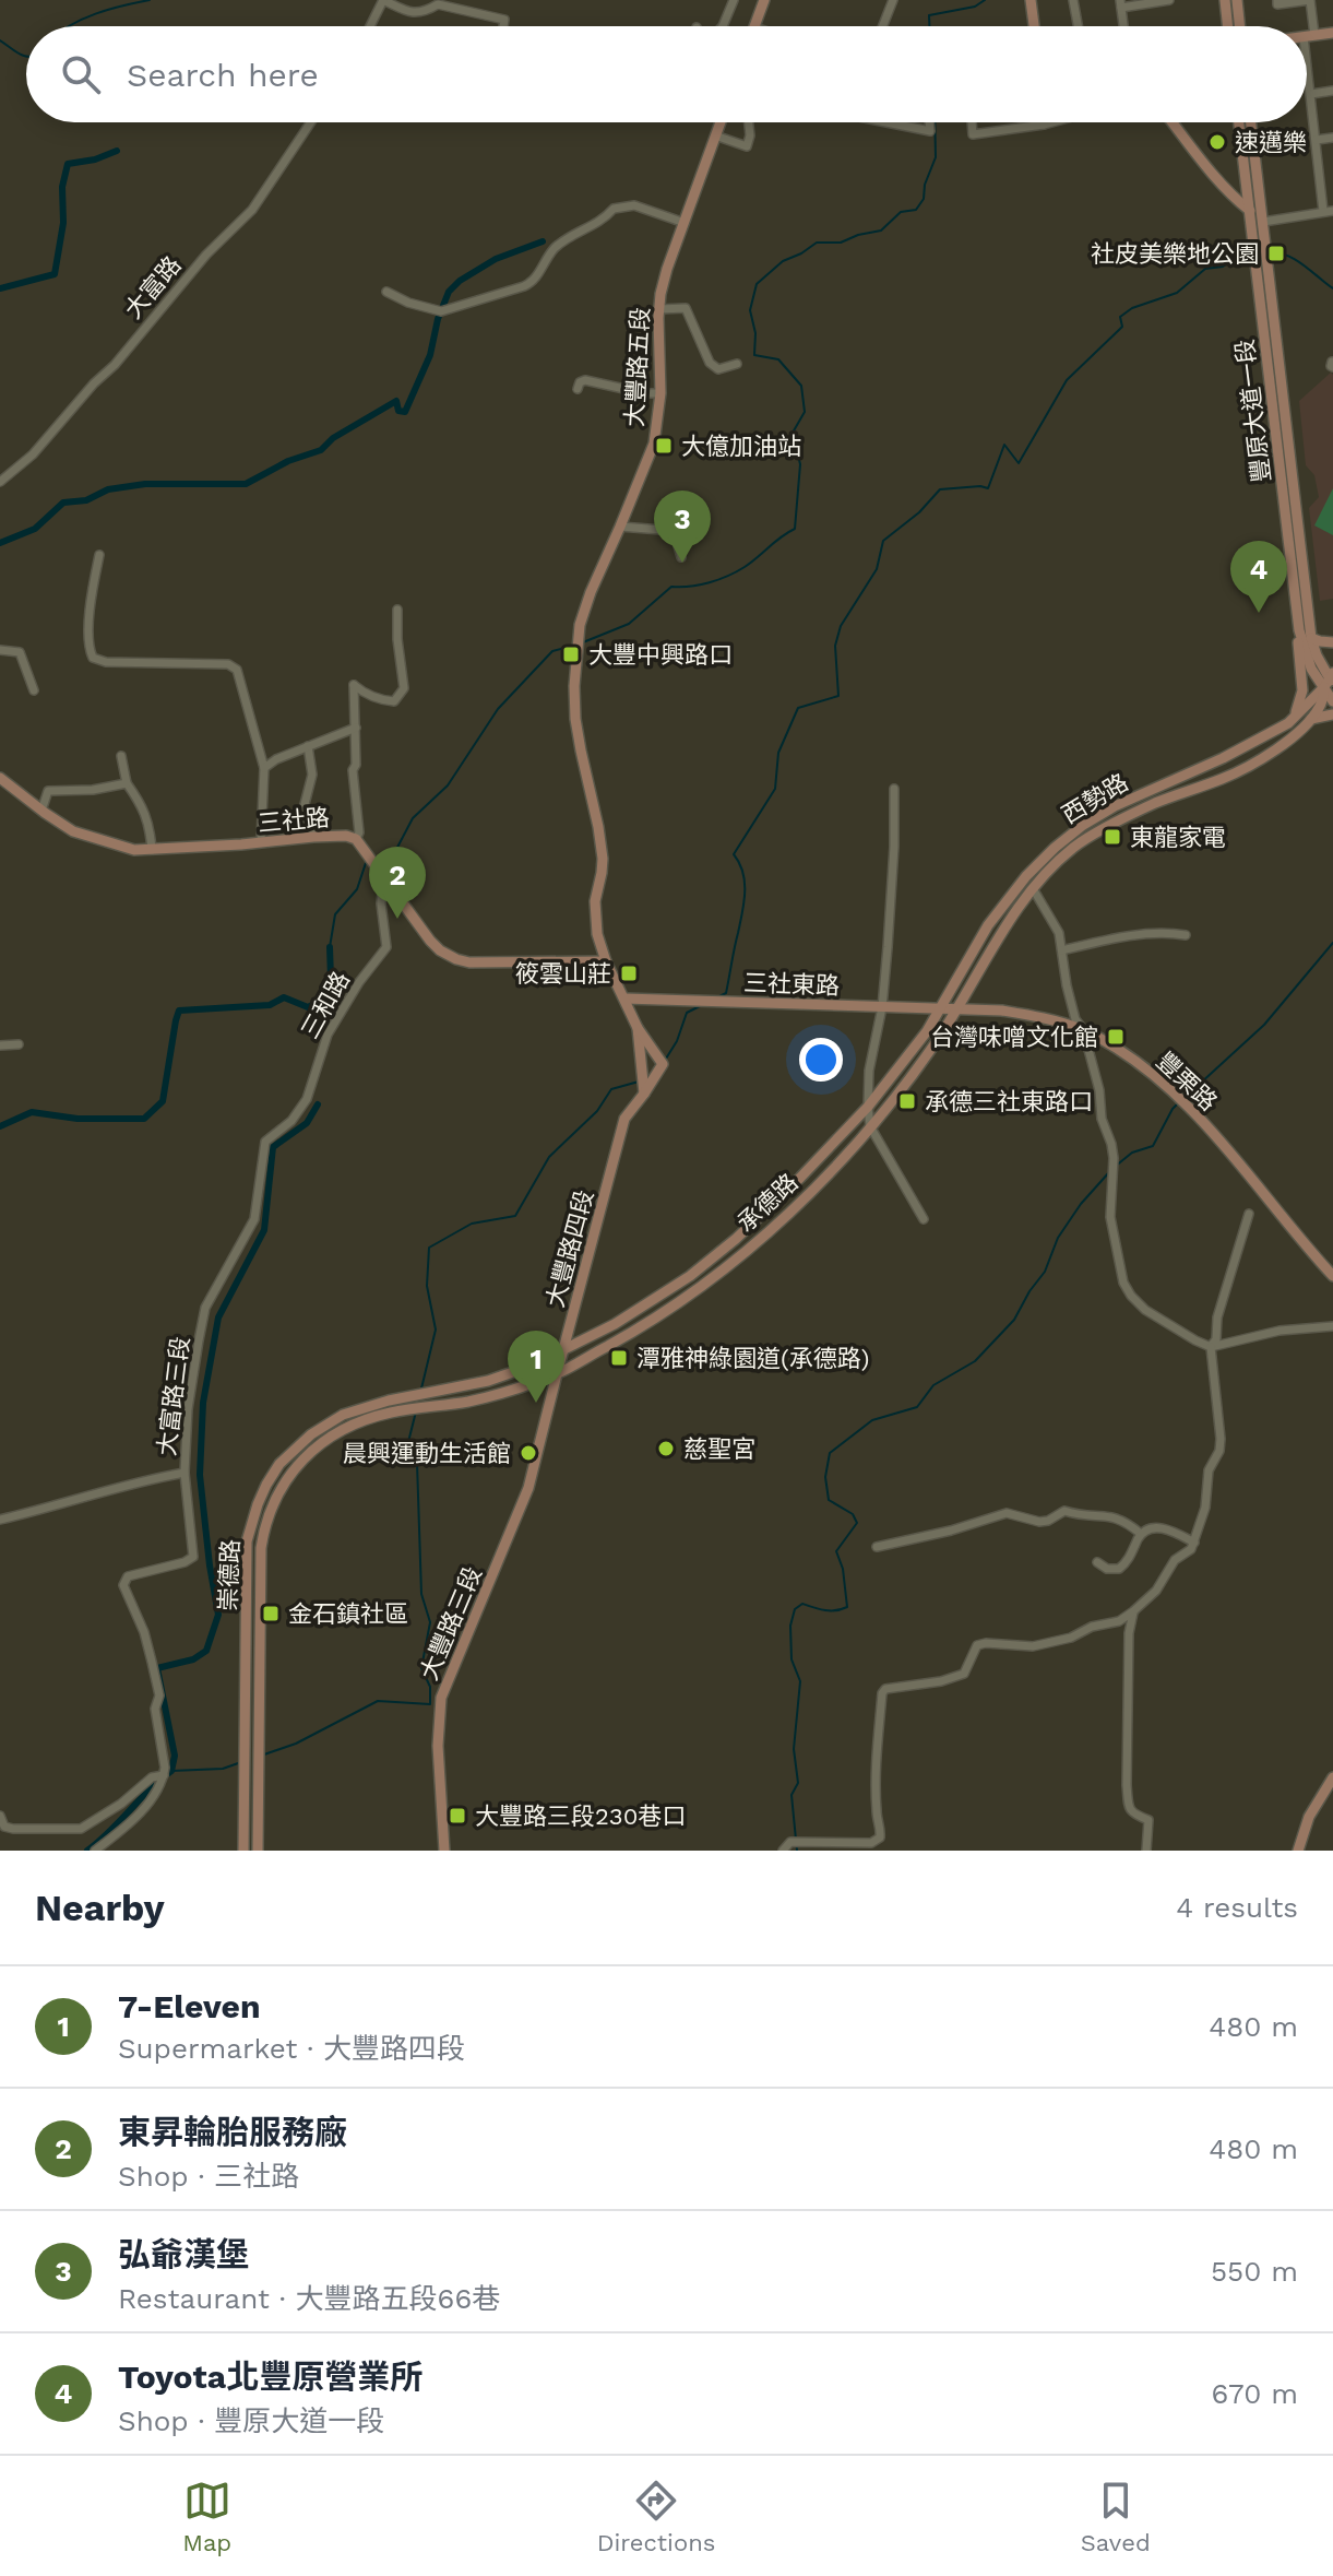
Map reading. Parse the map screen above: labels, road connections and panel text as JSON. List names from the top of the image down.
{
  "streets": {
    "street": [
      "大富路",
      "大豐路五段",
      "豐原大道一段",
      "西勢路",
      "三社路",
      "三社東路",
      "三和路",
      "豐栗路",
      "承德路",
      "大豐路四段",
      "大富路三段",
      "崇德路",
      "大豐路三段"
    ]
  },
  "crossings": [
    ["大豐路五段", "大豐路四段"],
    ["豐原大道一段", "西勢路"],
    ["西勢路", "三社東路"],
    ["西勢路", "豐栗路"],
    ["西勢路", "承德路"],
    ["三社路", "三和路"],
    ["三社路", "大豐路四段"],
    ["三社東路", "豐栗路"],
    ["三社東路", "承德路"],
    ["三社東路", "大豐路四段"],
    ["三和路", "大富路三段"],
    ["豐栗路", "承德路"],
    ["承德路", "大豐路四段"],
    ["承德路", "崇德路"],
    ["大豐路四段", "崇德路"],
    ["大豐路四段", "大豐路三段"]
  ],
  "places": {
    "other": ["速邁樂", "慈聖宮", "晨興運動生活館"],
    "transit": [
      "社皮美樂地公園",
      "大億加油站",
      "大豐中興路口",
      "東龍家電",
      "筱雲山莊",
      "台灣味噌文化館",
      "承德三社東路口",
      "潭雅神綠園道(承德路)",
      "金石鎮社區",
      "大豐路三段230巷口"
    ]
  },
  "page": {
    "search": "Search here",
    "pins": [
      "3",
      "4",
      "2",
      "1"
    ],
    "heading": ["Nearby", "4 results"],
    "list": [
      {
        "mark": "1",
        "name": "7-Eleven",
        "note": "Supermarket · 大豐路四段",
        "value": "480 m"
      },
      {
        "mark": "2",
        "name": "東昇輪胎服務廠",
        "note": "Shop · 三社路",
        "value": "480 m"
      },
      {
        "mark": "3",
        "name": "弘爺漢堡",
        "note": "Restaurant · 大豐路五段66巷",
        "value": "550 m"
      },
      {
        "mark": "4",
        "name": "Toyota北豐原營業所",
        "note": "Shop · 豐原大道一段",
        "value": "670 m"
      }
    ],
    "nav": ["Map", "Directions", "Saved"]
  }
}
